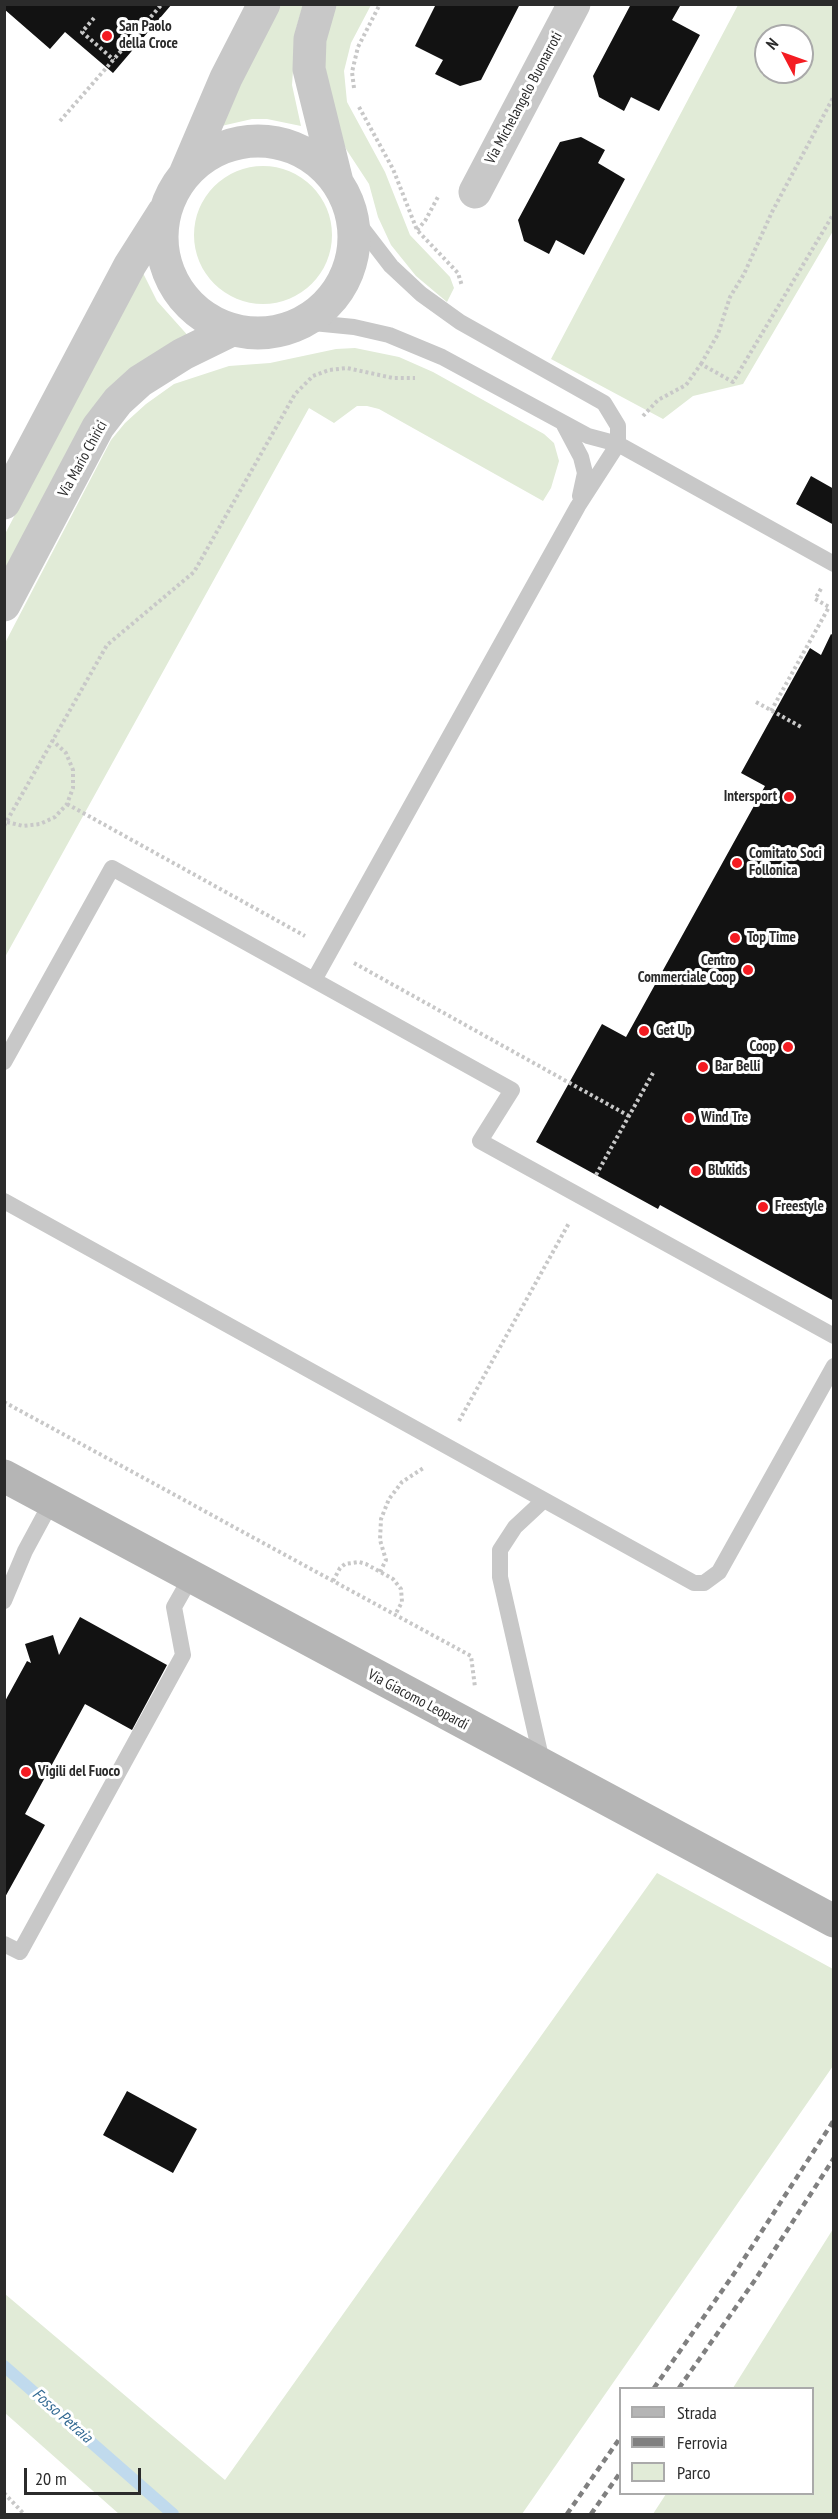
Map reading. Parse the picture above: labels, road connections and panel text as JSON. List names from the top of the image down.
{
  "streets": {
    "main road": ["Via Giacomo Leopardi"],
    "street": ["Via Michelangelo Buonarroti", "Via Mario Chirici"]
  },
  "water": ["Fosso Petraia"],
  "places": [
    "San Paolo della Croce",
    "Intersport",
    "Comitato Soci Follonica",
    "Top Time",
    "Centro Commerciale Coop",
    "Get Up",
    "Coop",
    "Bar Belli",
    "Wind Tre",
    "Blukids",
    "Freestyle",
    "Vigili del Fuoco"
  ],
  "legend": ["Strada", "Ferrovia", "Parco"],
  "scale_bar": "20 m",
  "north": "top left"
}
